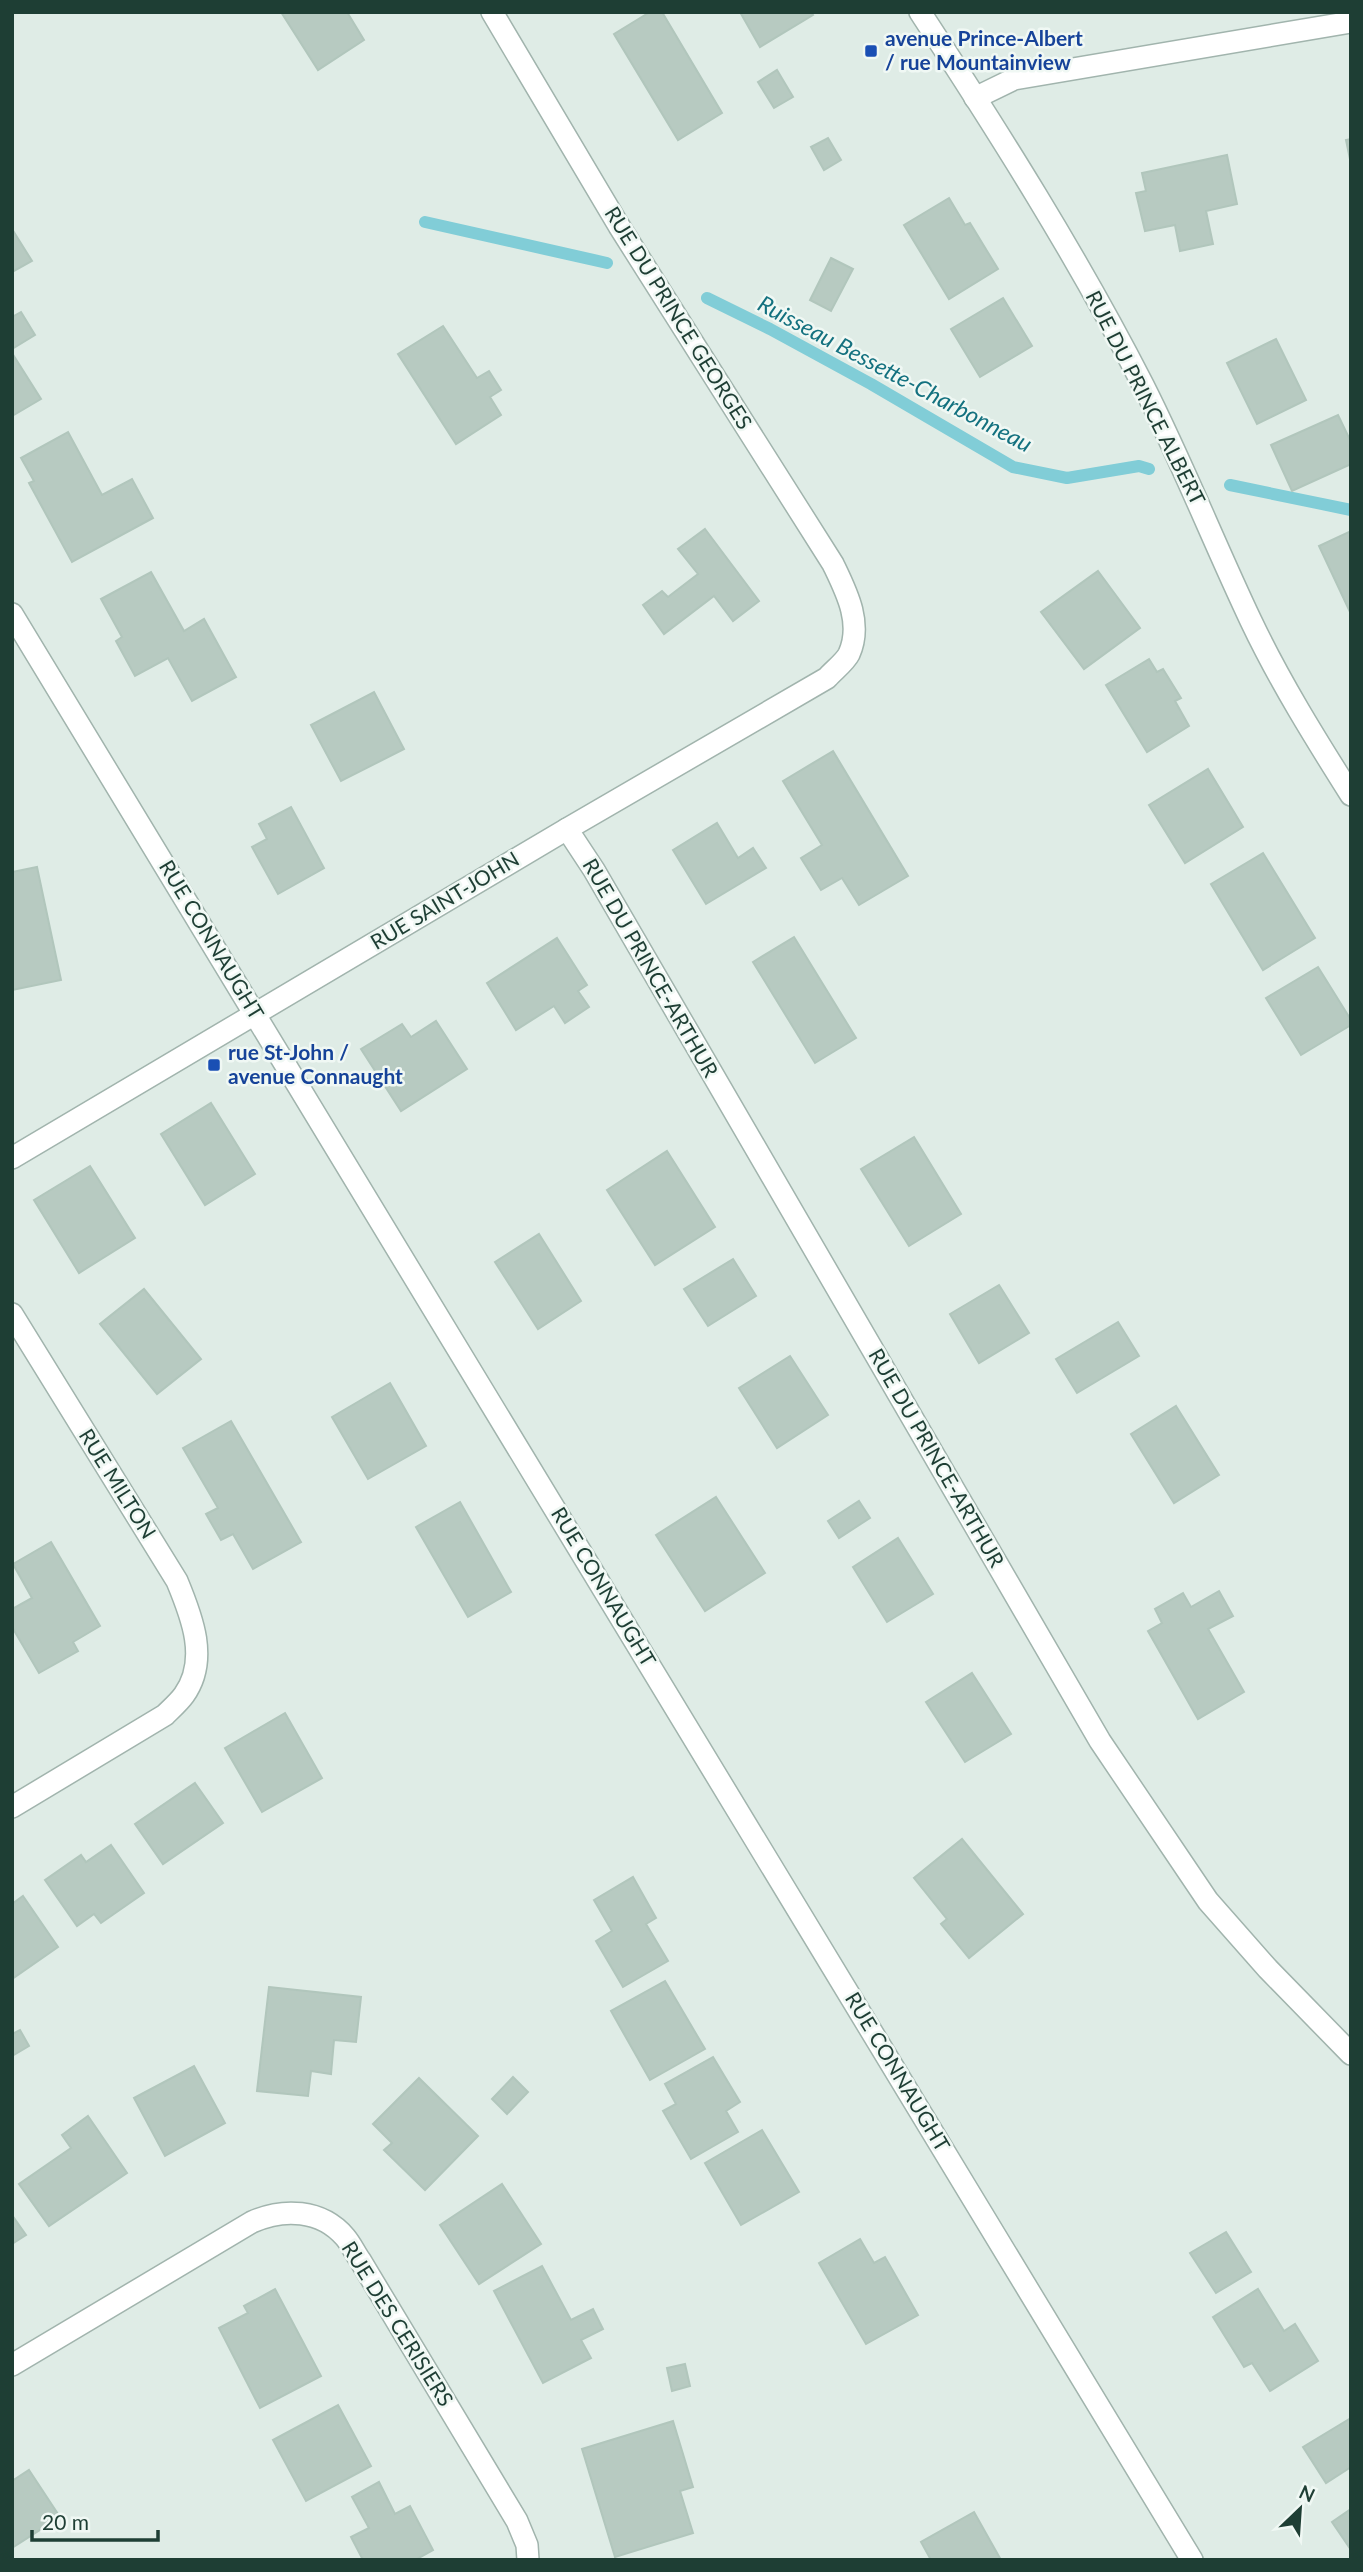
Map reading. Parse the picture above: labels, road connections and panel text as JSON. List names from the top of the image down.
{
  "streets": {
    "street": [
      "RUE DU PRINCE GEORGES",
      "RUE DU PRINCE ALBERT",
      "RUE SAINT-JOHN",
      "RUE CONNAUGHT",
      "RUE DU PRINCE-ARTHUR",
      "RUE MILTON",
      "RUE DES CERISIERS"
    ]
  },
  "crossings": [
    ["RUE DU PRINCE GEORGES", "RUE SAINT-JOHN"],
    ["RUE SAINT-JOHN", "RUE CONNAUGHT"],
    ["RUE SAINT-JOHN", "RUE DU PRINCE-ARTHUR"]
  ],
  "water": ["Ruisseau Bessette-Charbonneau"],
  "places": {
    "transit": ["avenue Prince-Albert / rue Mountainview", "rue St-John / avenue Connaught"]
  },
  "scale_bar": "20 m",
  "north": "top right"
}
